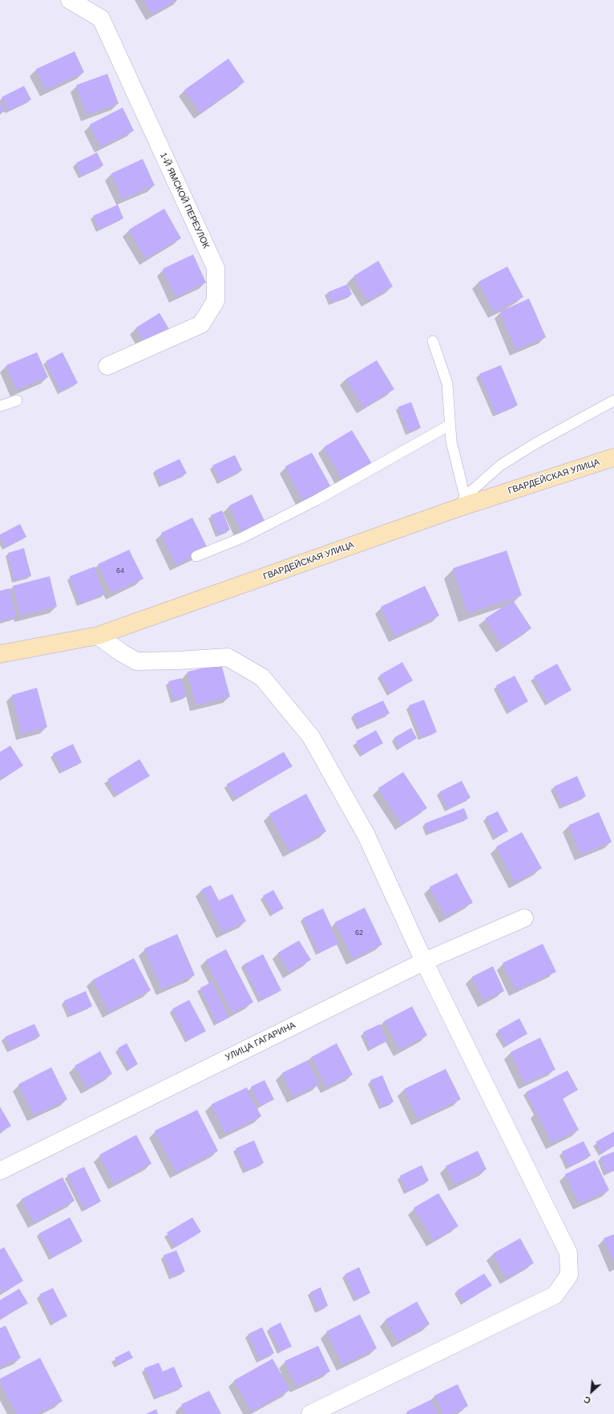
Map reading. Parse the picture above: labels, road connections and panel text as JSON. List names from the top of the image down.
{
  "streets": {
    "street": ["1-Й ЯМСКОЙ ПЕРЕУЛОК", "ГВАРДЕЙСКАЯ УЛИЦА", "УЛИЦА ГАГАРИНА"]
  },
  "house_numbers": ["64", "62"],
  "north": "bottom left"
}
